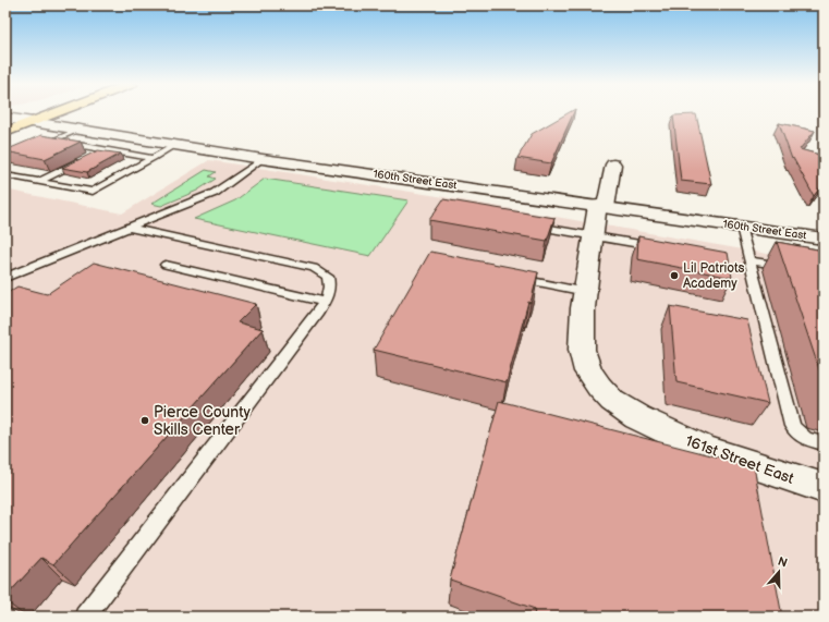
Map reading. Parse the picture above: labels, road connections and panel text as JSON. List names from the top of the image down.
{
  "streets": {
    "main road": ["160th Street East", "161st Street East"]
  },
  "crossings": [
    ["160th Street East", "161st Street East"]
  ],
  "places": ["Lil Patriots Academy", "Pierce County Skills Center"],
  "north": "top"
}
